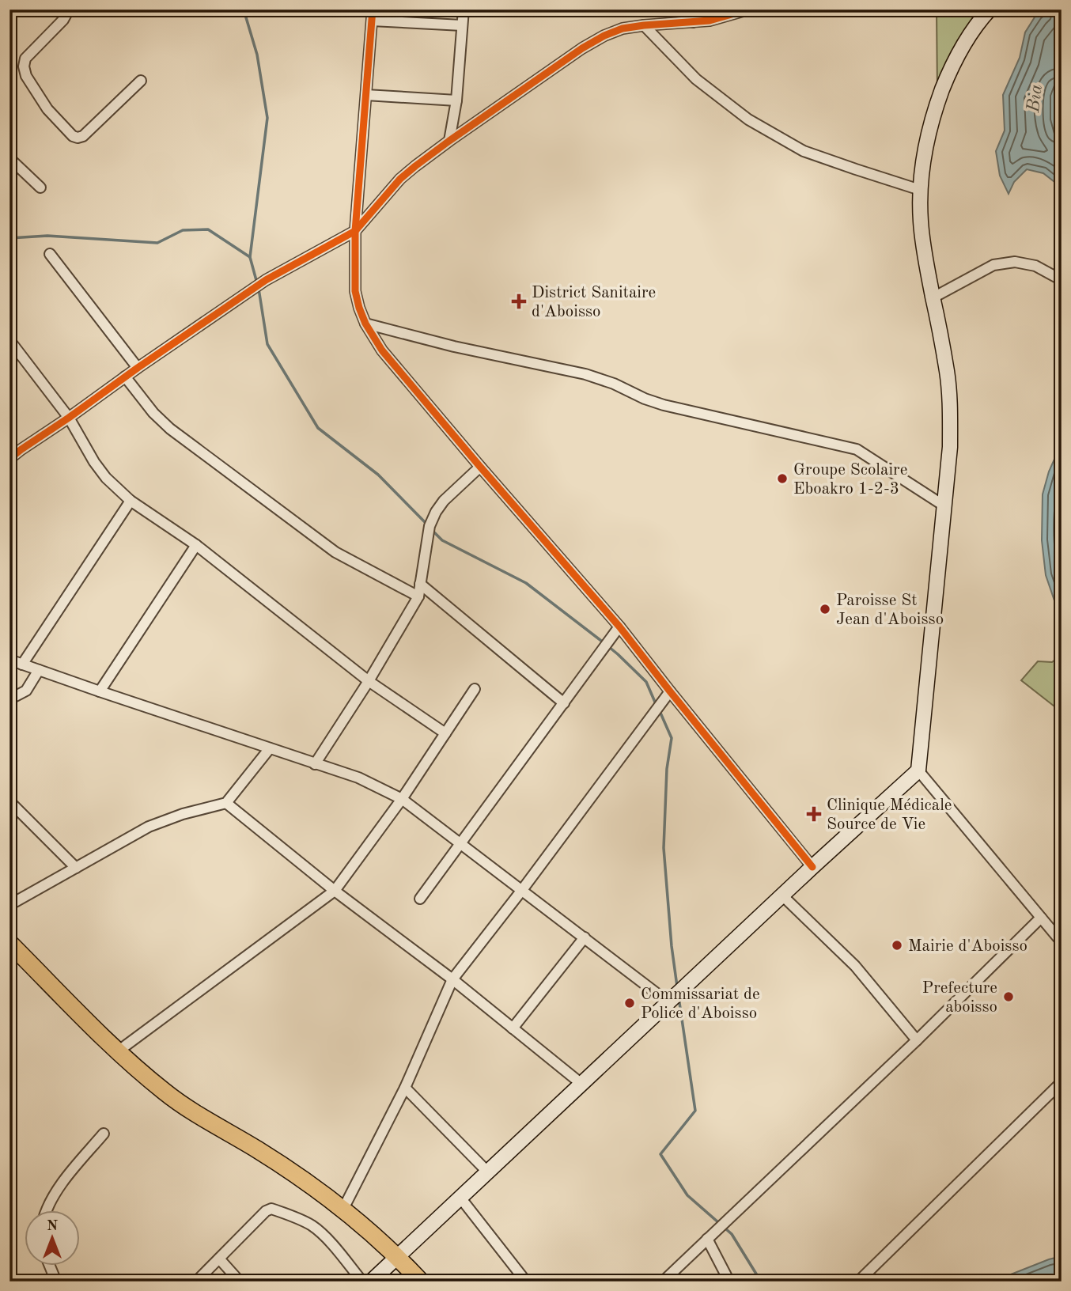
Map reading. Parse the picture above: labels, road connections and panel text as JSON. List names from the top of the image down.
{
  "water": ["Bia"],
  "places": {
    "health": ["District Sanitaire d'Aboisso", "Clinique Médicale Source de Vie"],
    "other": [
      "Groupe Scolaire Eboakro 1-2-3",
      "Paroisse St Jean d'Aboisso",
      "Mairie d'Aboisso",
      "Prefecture aboisso",
      "Commissariat de Police d'Aboisso"
    ]
  },
  "north": "top"
}
